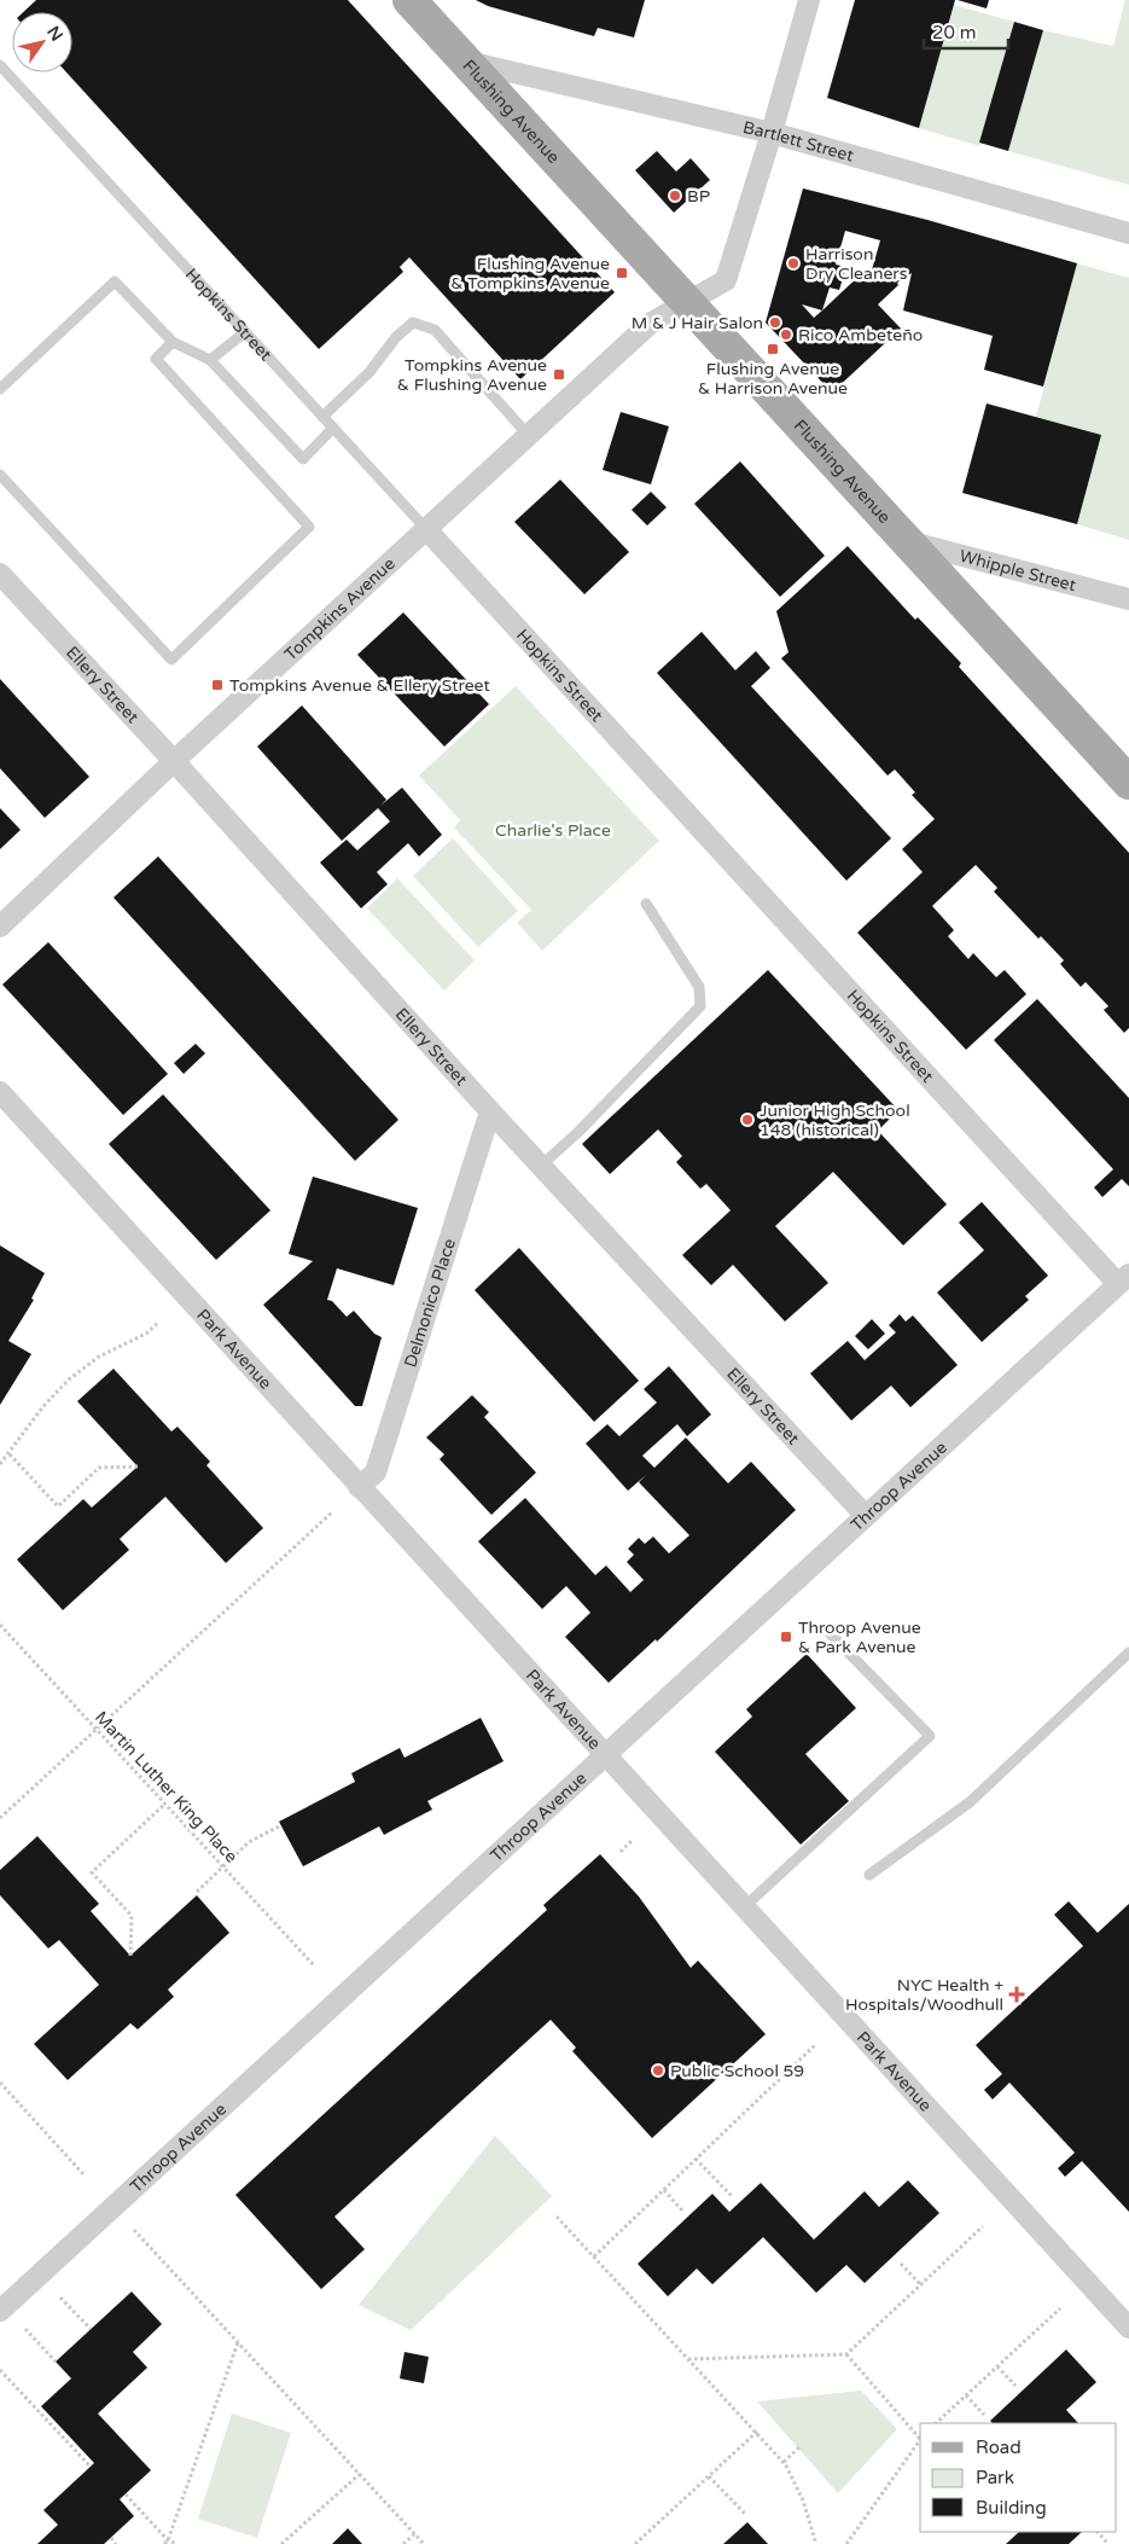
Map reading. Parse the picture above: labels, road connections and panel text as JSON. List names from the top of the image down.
{
  "streets": {
    "main road": ["Flushing Avenue"],
    "street": [
      "Bartlett Street",
      "Hopkins Street",
      "Whipple Street",
      "Tompkins Avenue",
      "Ellery Street",
      "Delmonico Place",
      "Park Avenue",
      "Throop Avenue"
    ],
    "path": ["Martin Luther King Place"]
  },
  "crossings": [
    ["Flushing Avenue", "Bartlett Street"],
    ["Flushing Avenue", "Whipple Street"],
    ["Flushing Avenue", "Tompkins Avenue"],
    ["Bartlett Street", "Tompkins Avenue"],
    ["Hopkins Street", "Tompkins Avenue"],
    ["Hopkins Street", "Throop Avenue"],
    ["Tompkins Avenue", "Ellery Street"],
    ["Ellery Street", "Delmonico Place"],
    ["Ellery Street", "Throop Avenue"],
    ["Delmonico Place", "Park Avenue"],
    ["Park Avenue", "Throop Avenue"]
  ],
  "parks": ["Charlie's Place"],
  "places": {
    "other": [
      "BP",
      "Harrison Dry Cleaners",
      "M & J Hair Salon",
      "Rico Ambeteño",
      "Junior High School 148 (historical)",
      "Public School 59"
    ],
    "transit": [
      "Flushing Avenue & Tompkins Avenue",
      "Flushing Avenue & Harrison Avenue",
      "Tompkins Avenue & Flushing Avenue",
      "Tompkins Avenue & Ellery Street",
      "Throop Avenue & Park Avenue"
    ],
    "health": ["NYC Health + Hospitals/Woodhull"]
  },
  "legend": ["Road", "Park", "Building"],
  "scale_bar": "20 m",
  "north": "top right"
}
